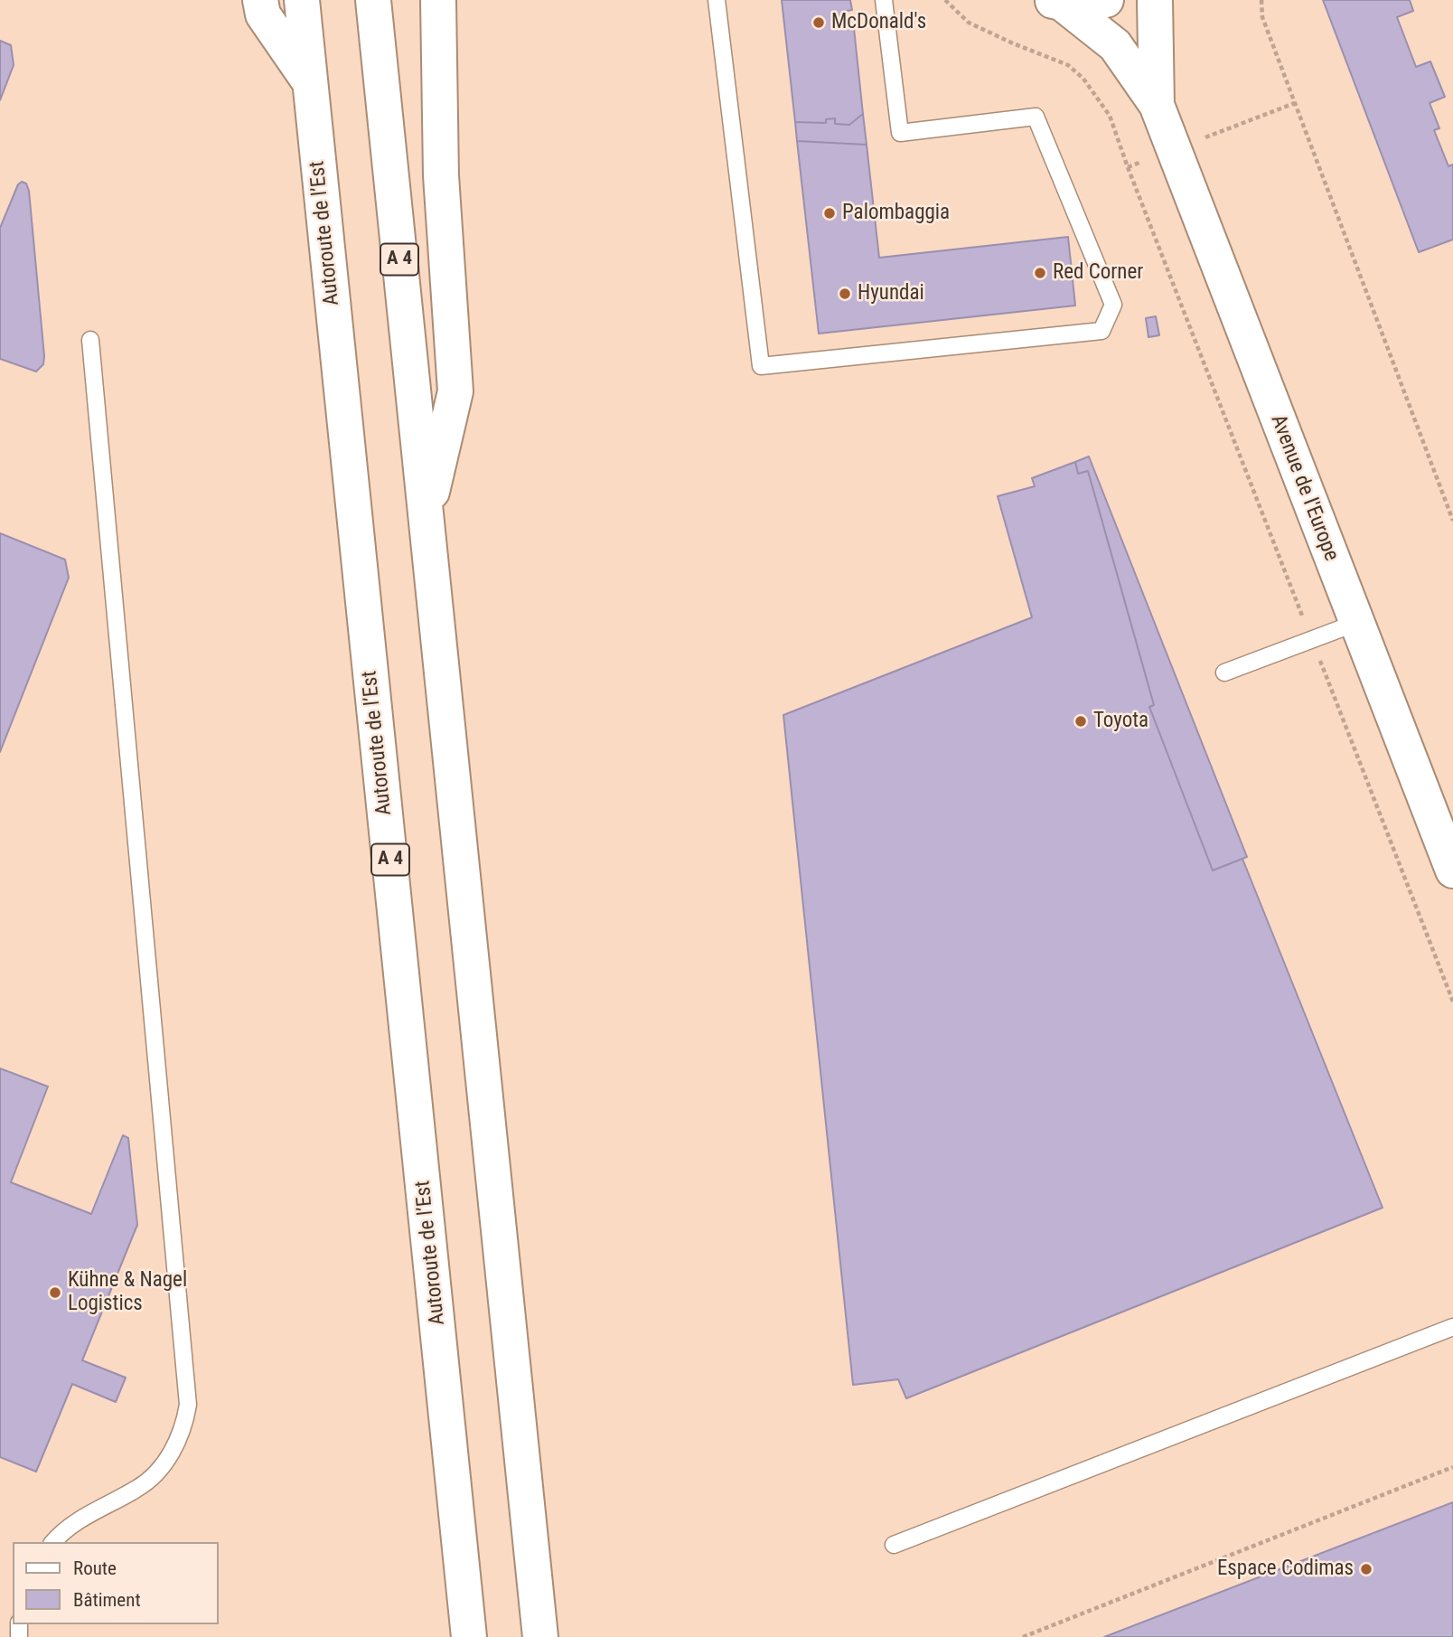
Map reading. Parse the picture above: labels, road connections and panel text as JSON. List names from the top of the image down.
{
  "streets": {
    "main road": ["Autoroute de l’Est", "A 4", "Avenue de l'Europe"]
  },
  "places": [
    "McDonald's",
    "Palombaggia",
    "Red Corner",
    "Hyundai",
    "Toyota",
    "Kühne & Nagel Logistics",
    "Espace Codimas"
  ],
  "legend": ["Route", "Bâtiment"]
}
